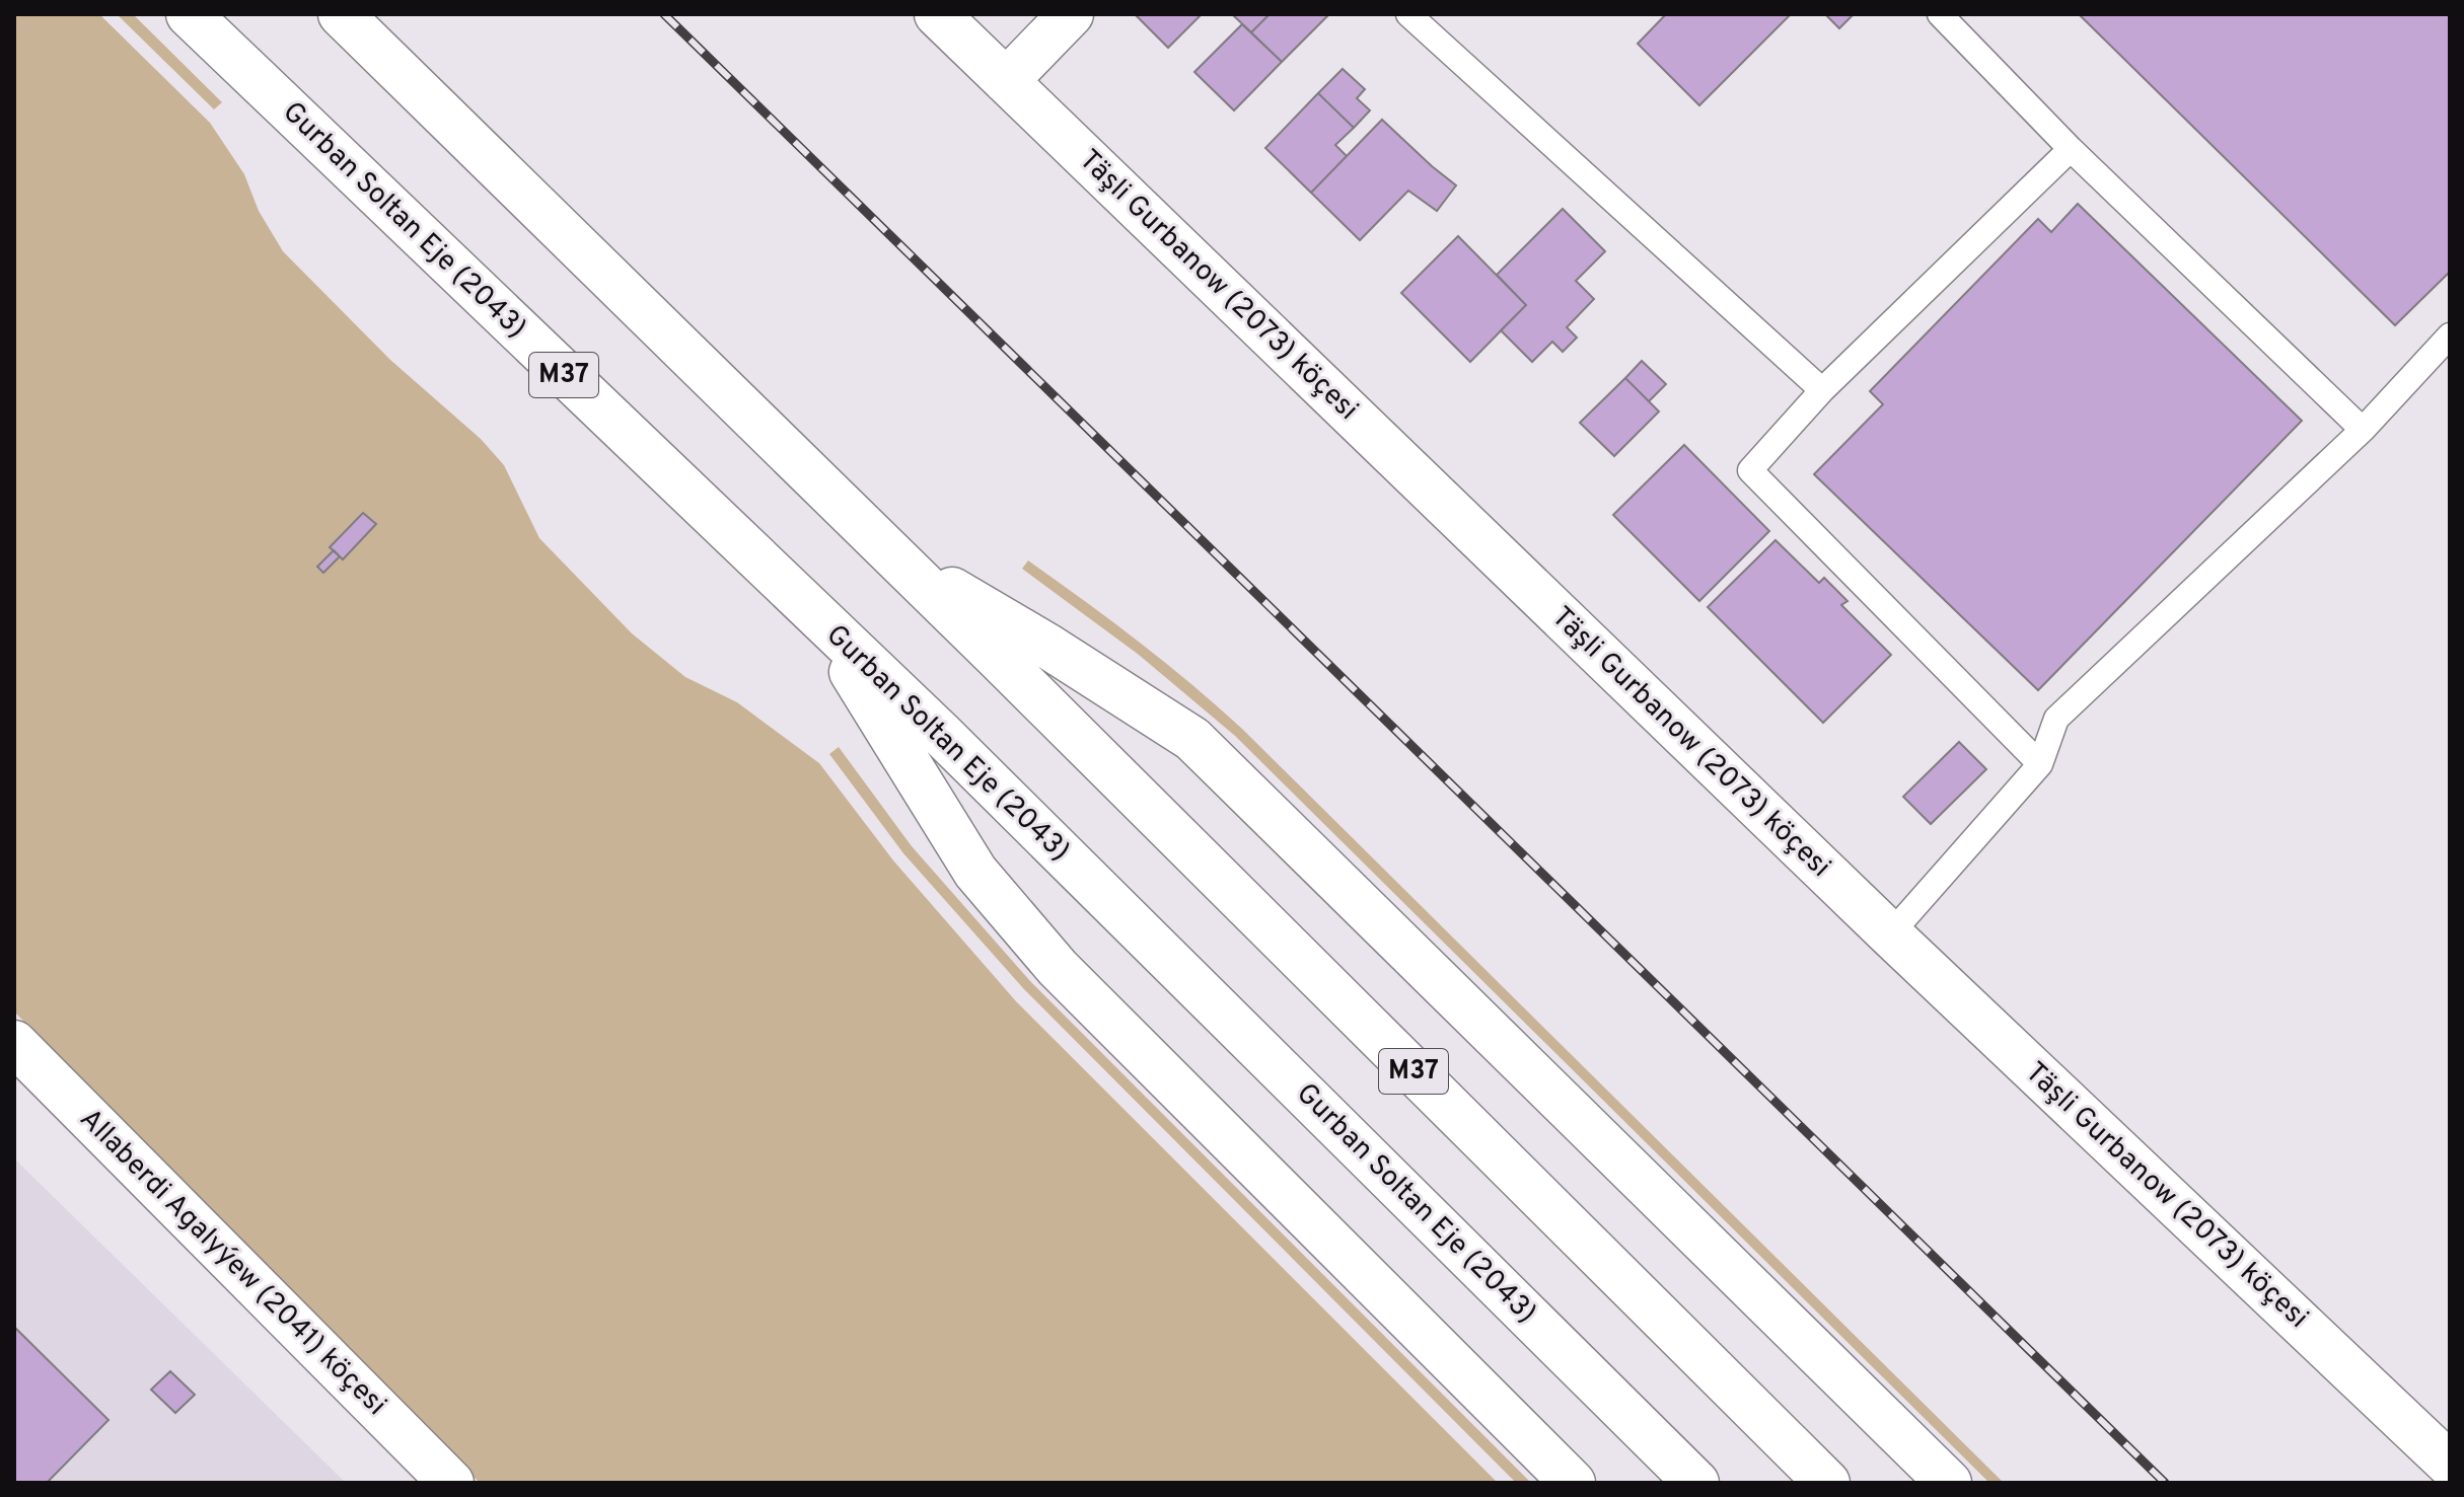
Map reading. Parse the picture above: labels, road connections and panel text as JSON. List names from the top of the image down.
{
  "streets": {
    "main road": [
      "Gurban Soltan Eje (2043)",
      "Täşli Gurbanow (2073) köçesi",
      "M37",
      "Allaberdi Agalyýew (2041) köçesi"
    ]
  }
}
